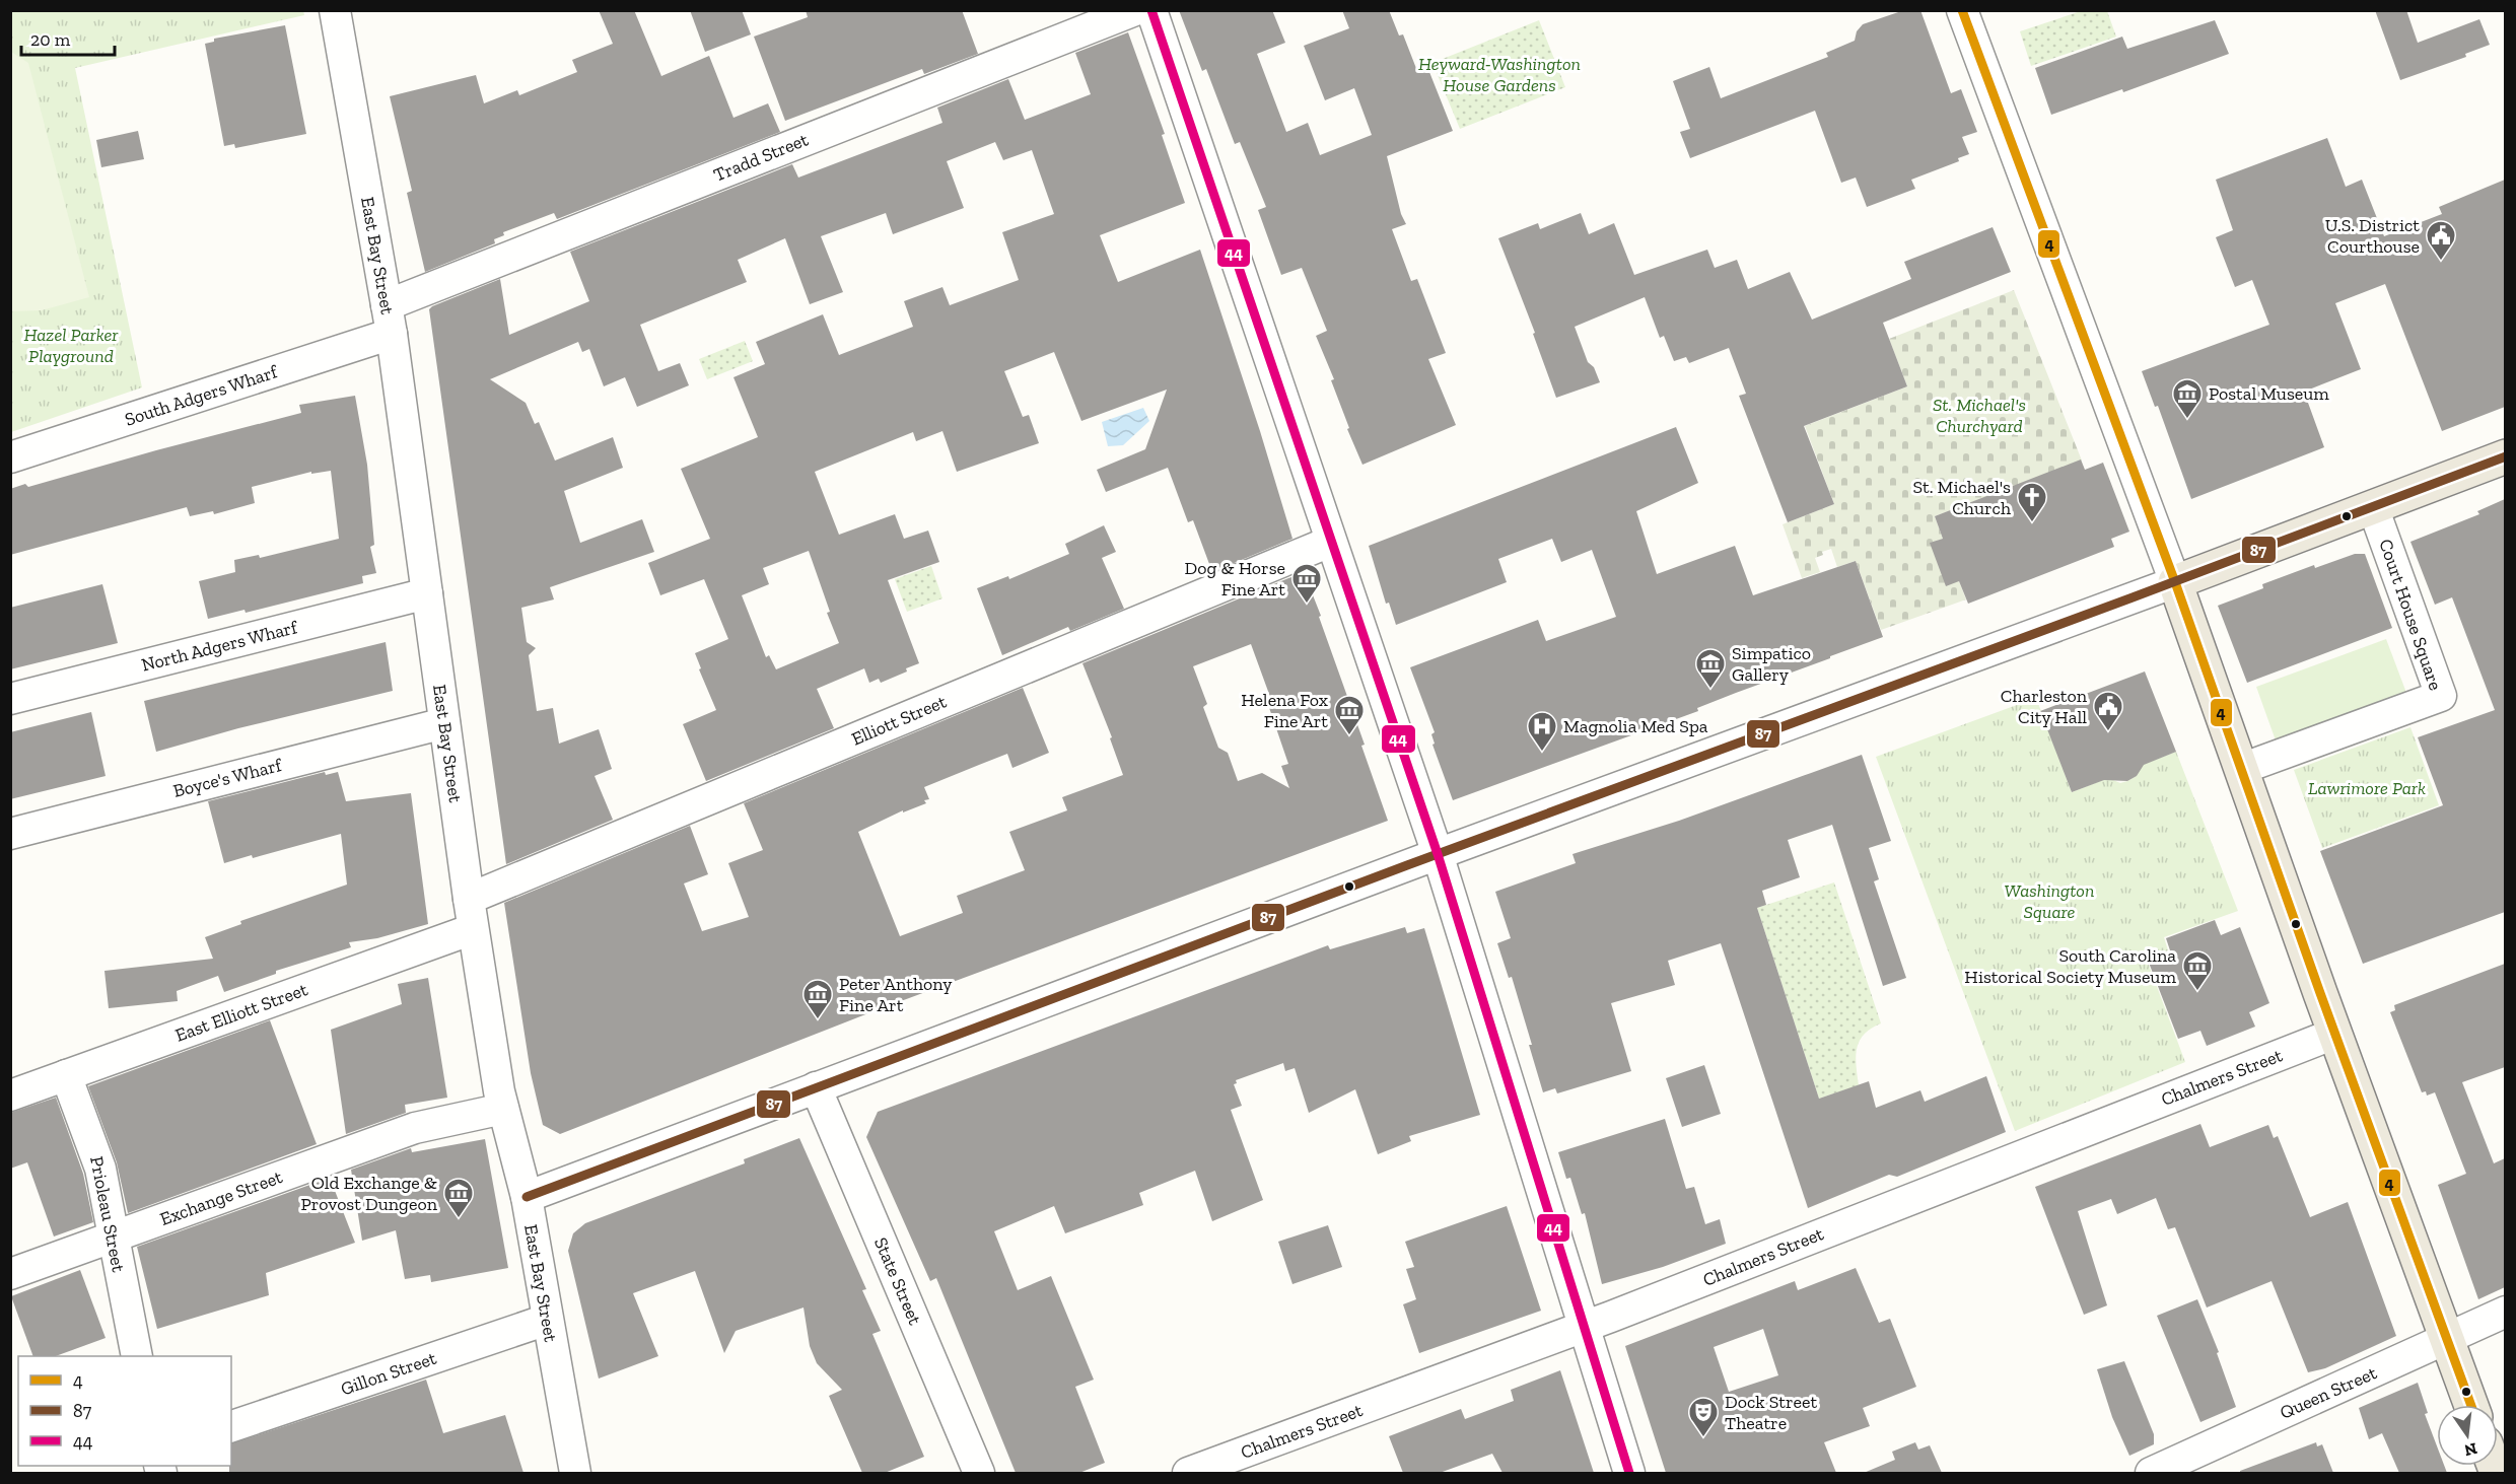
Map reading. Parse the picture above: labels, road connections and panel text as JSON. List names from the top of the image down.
{
  "streets": {
    "street": [
      "Tradd Street",
      "East Bay Street",
      "South Adgers Wharf",
      "Court House Square",
      "North Adgers Wharf",
      "Elliott Street",
      "Boyce's Wharf",
      "East Elliott Street",
      "Chalmers Street",
      "Exchange Street",
      "Prioleau Street",
      "State Street",
      "Gillon Street",
      "Queen Street"
    ]
  },
  "crossings": [
    ["Tradd Street", "East Bay Street"],
    ["Tradd Street", "South Adgers Wharf"],
    ["East Bay Street", "South Adgers Wharf"],
    ["East Bay Street", "North Adgers Wharf"],
    ["East Bay Street", "Elliott Street"],
    ["East Bay Street", "Boyce's Wharf"],
    ["East Bay Street", "East Elliott Street"],
    ["East Bay Street", "Exchange Street"],
    ["East Bay Street", "Gillon Street"],
    ["East Elliott Street", "Prioleau Street"],
    ["Exchange Street", "Prioleau Street"]
  ],
  "parks": [
    "Heyward-Washington House Gardens",
    "Hazel Parker Playground",
    "St. Michael's Churchyard",
    "Lawrimore Park",
    "Washington Square"
  ],
  "places": {
    "public building": ["U.S. District Courthouse", "Charleston City Hall"],
    "museum": [
      "Postal Museum",
      "Dog & Horse Fine Art",
      "Simpatico Gallery",
      "Helena Fox Fine Art",
      "South Carolina Historical Society Museum",
      "Peter Anthony Fine Art",
      "Old Exchange & Provost Dungeon"
    ],
    "church": ["St. Michael's Church"],
    "hospital": ["Magnolia Med Spa"],
    "theatre": ["Dock Street Theatre"]
  },
  "lines": ["transit line 4", "transit line 44", "transit line 87"],
  "legend": ["4", "87", "44"],
  "scale_bar": "20 m",
  "north": "bottom"
}
